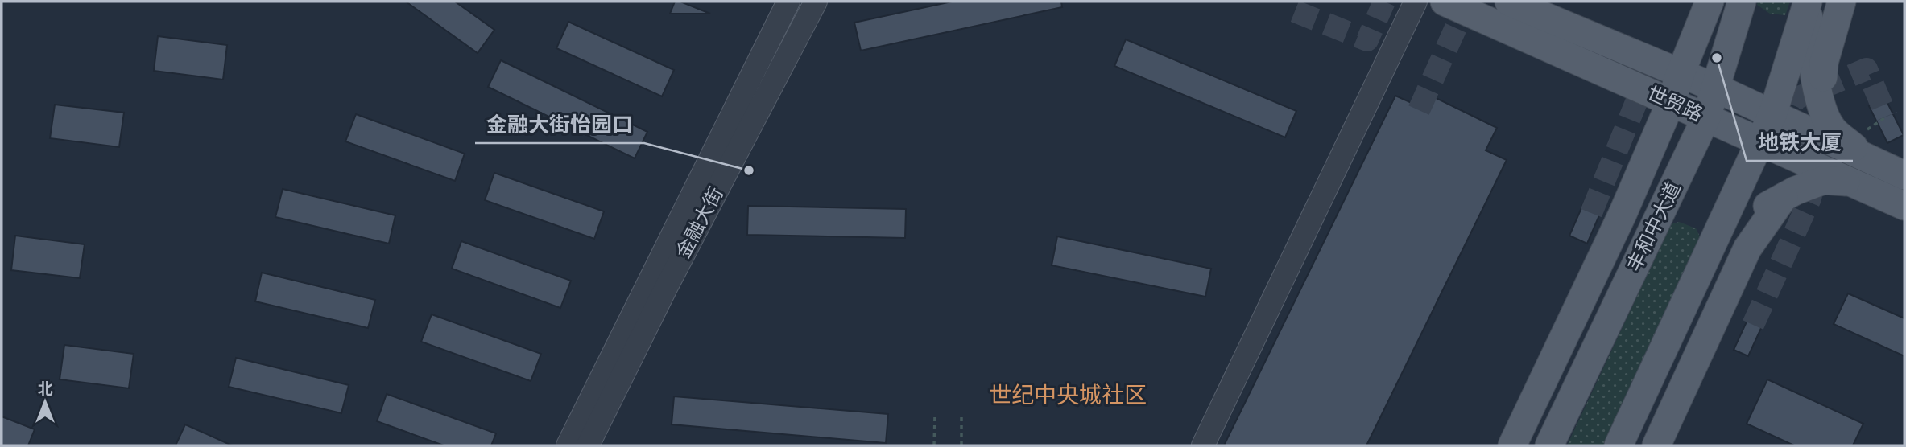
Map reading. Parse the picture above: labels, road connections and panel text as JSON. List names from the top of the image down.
{
  "streets": {
    "main road": ["世贸路", "丰和中大道"],
    "street": ["金融大街"]
  },
  "crossings": [
    ["世贸路", "丰和中大道"]
  ],
  "districts": ["世纪中央城社区"],
  "places": ["地铁大厦", "金融大街怡园口"],
  "north": "top"
}
